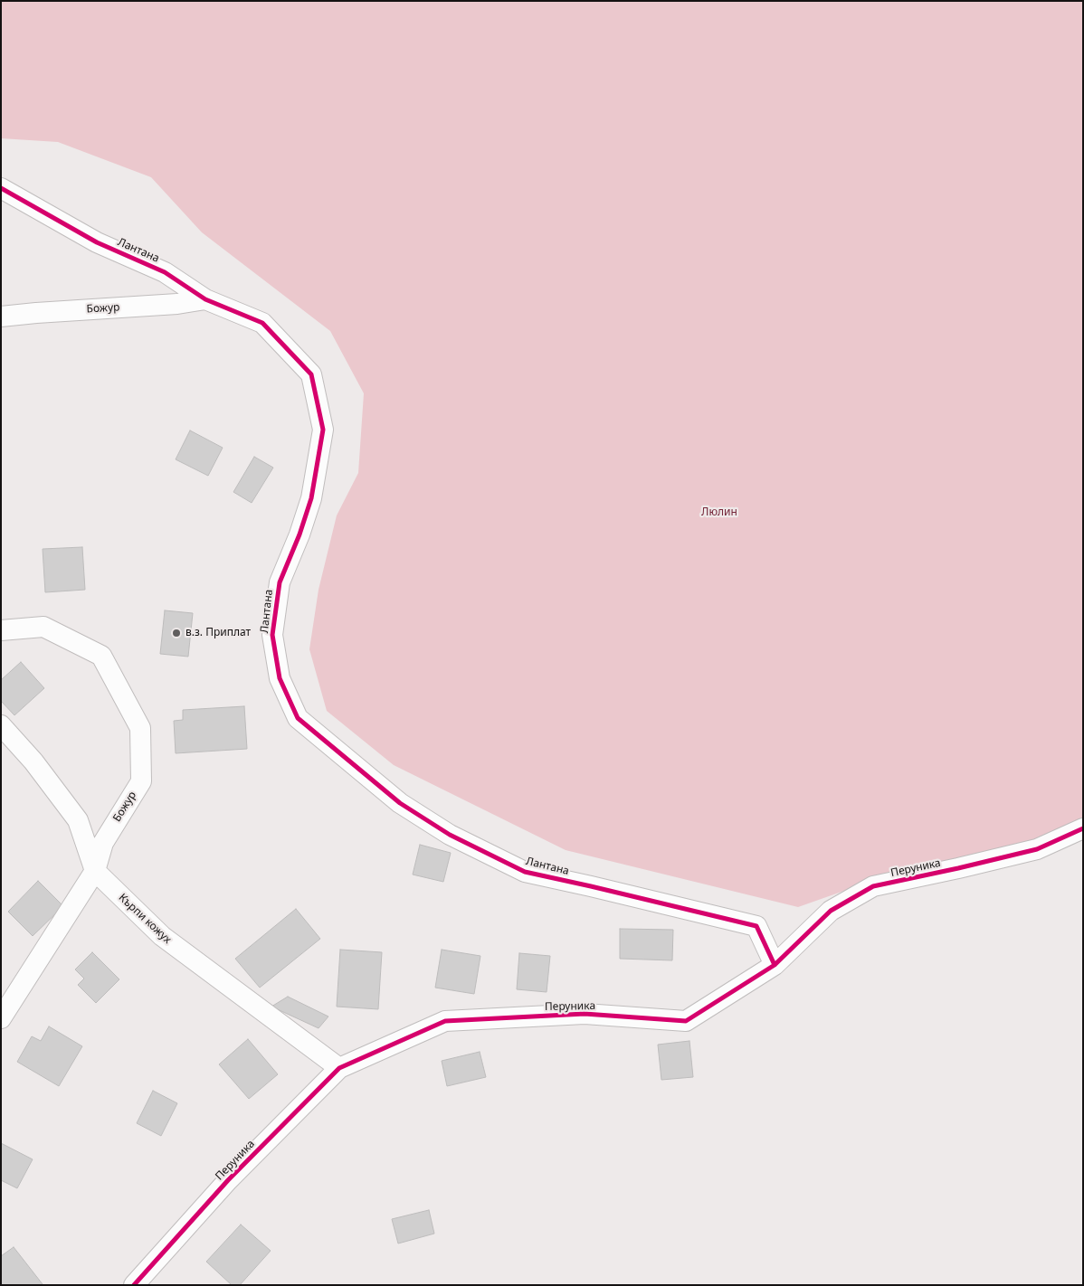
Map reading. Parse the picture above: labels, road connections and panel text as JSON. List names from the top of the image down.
{
  "streets": {
    "street": [
      "Лантана",
      "Божур",
      "Перуника",
      "Кърпи кожух"
    ]
  },
  "crossings": [
    ["Лантана", "Божур"],
    ["Лантана", "Перуника"],
    ["Божур", "Кърпи кожух"],
    ["Перуника", "Кърпи кожух"]
  ],
  "parks": ["Люлин"],
  "places": ["в.з. Приплат"]
}
